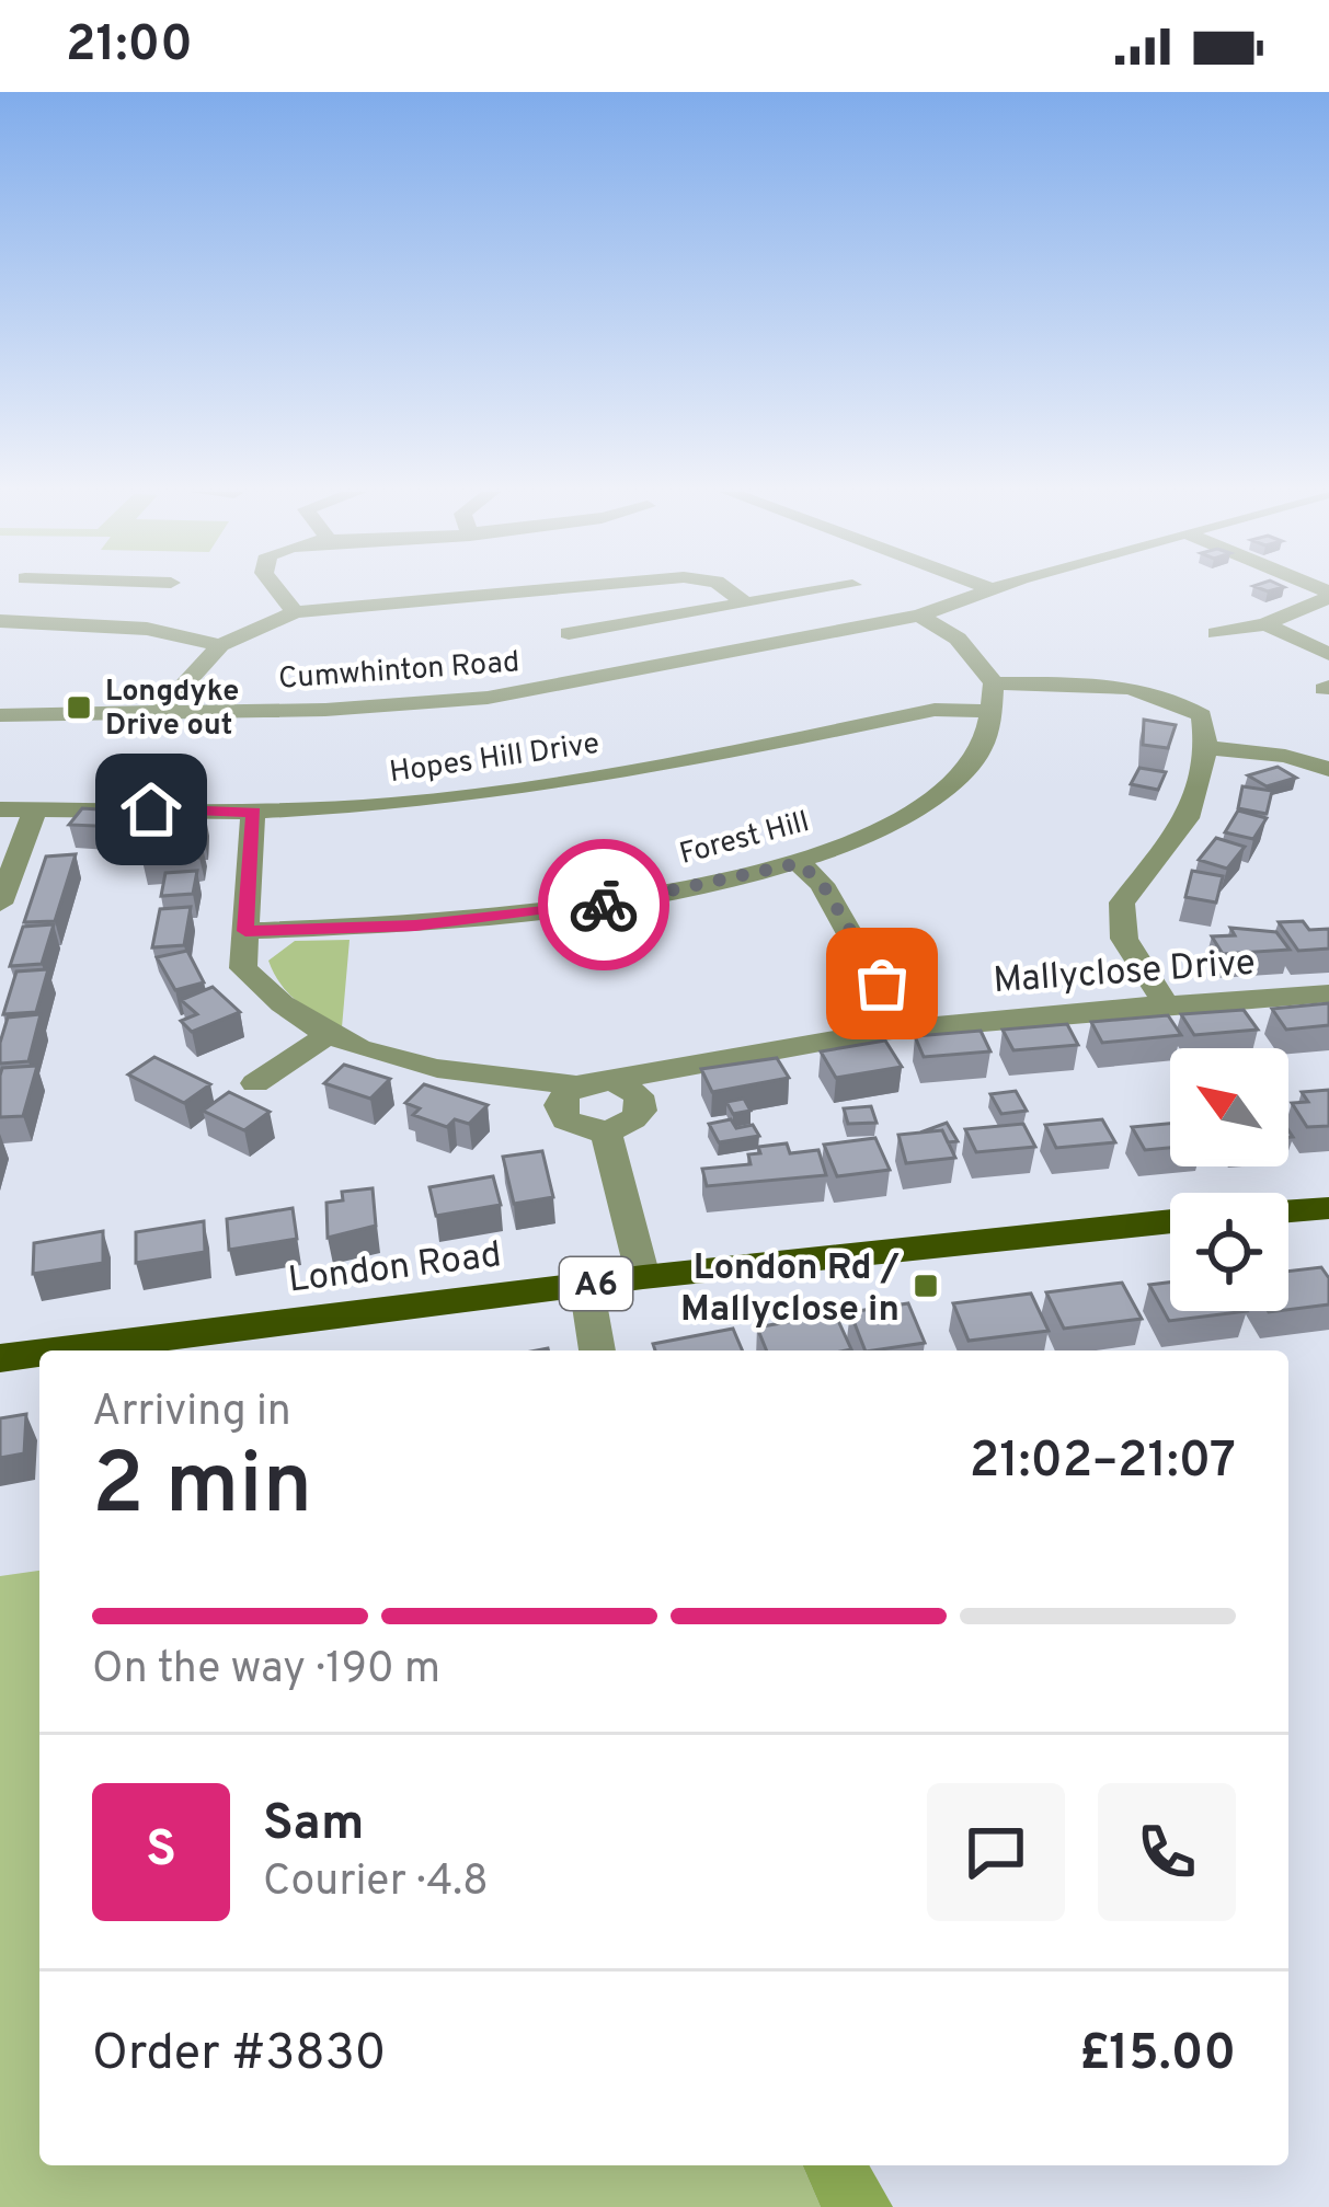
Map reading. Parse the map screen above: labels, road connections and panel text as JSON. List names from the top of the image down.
{
  "streets": {
    "main road": ["London Road", "A6"],
    "street": [
      "Cumwhinton Road",
      "Hopes Hill Drive",
      "Forest Hill",
      "Mallyclose Drive"
    ]
  },
  "crossings": [
    ["Hopes Hill Drive", "Forest Hill"],
    ["Hopes Hill Drive", "Mallyclose Drive"],
    ["Forest Hill", "Mallyclose Drive"]
  ],
  "places": {
    "transit": ["Longdyke Drive out", "London Rd / Mallyclose in"]
  },
  "north": "top left",
  "page": {
    "status": "21:00",
    "heading": ["2 min", "Arriving in", "21:02–21:07"],
    "panel": [
      "Sam",
      "Courier · 4.8",
      "Order #3830",
      "£15.00"
    ],
    "bar": "On the way · 190 m",
    "round": "S"
  }
}
